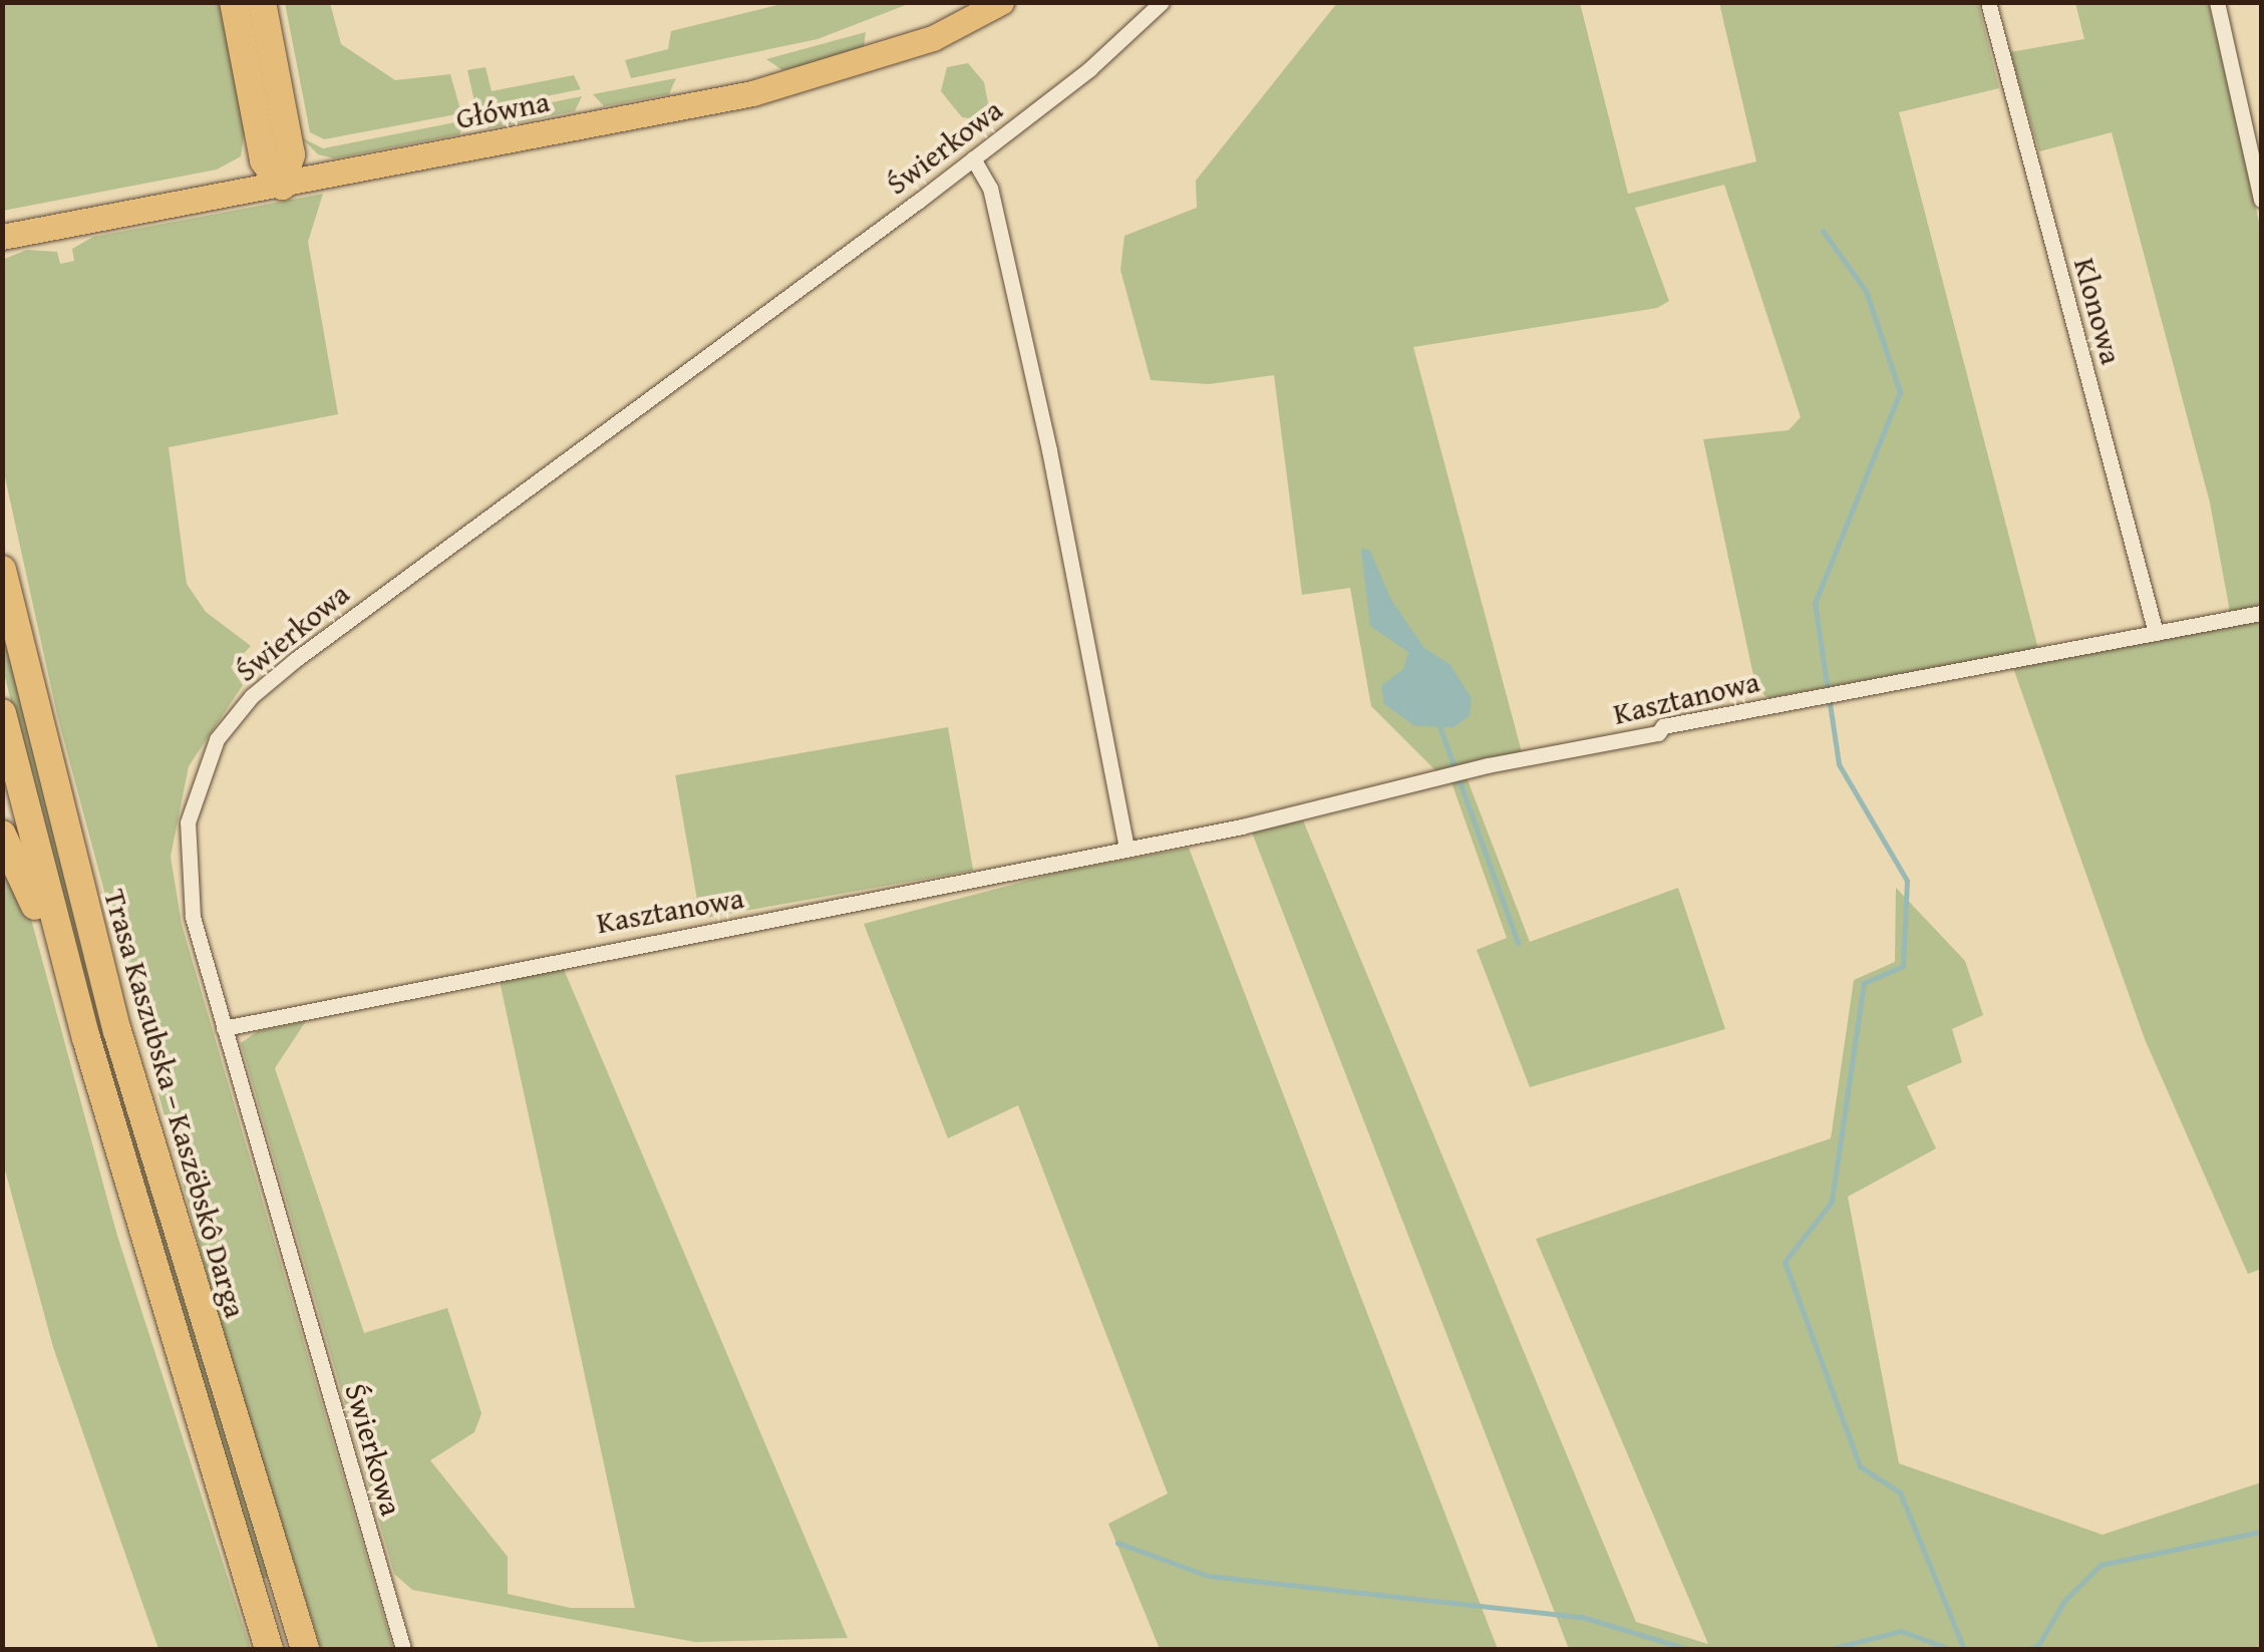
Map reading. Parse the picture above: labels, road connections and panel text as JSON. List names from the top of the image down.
{
  "streets": {
    "highway": ["Trasa Kaszubska – Kaszëbskô Darga"],
    "main road": ["Główna"],
    "street": ["Świerkowa", "Klonowa", "Kasztanowa"]
  },
  "crossings": [
    ["Świerkowa", "Kasztanowa"],
    ["Klonowa", "Kasztanowa"]
  ]
}
